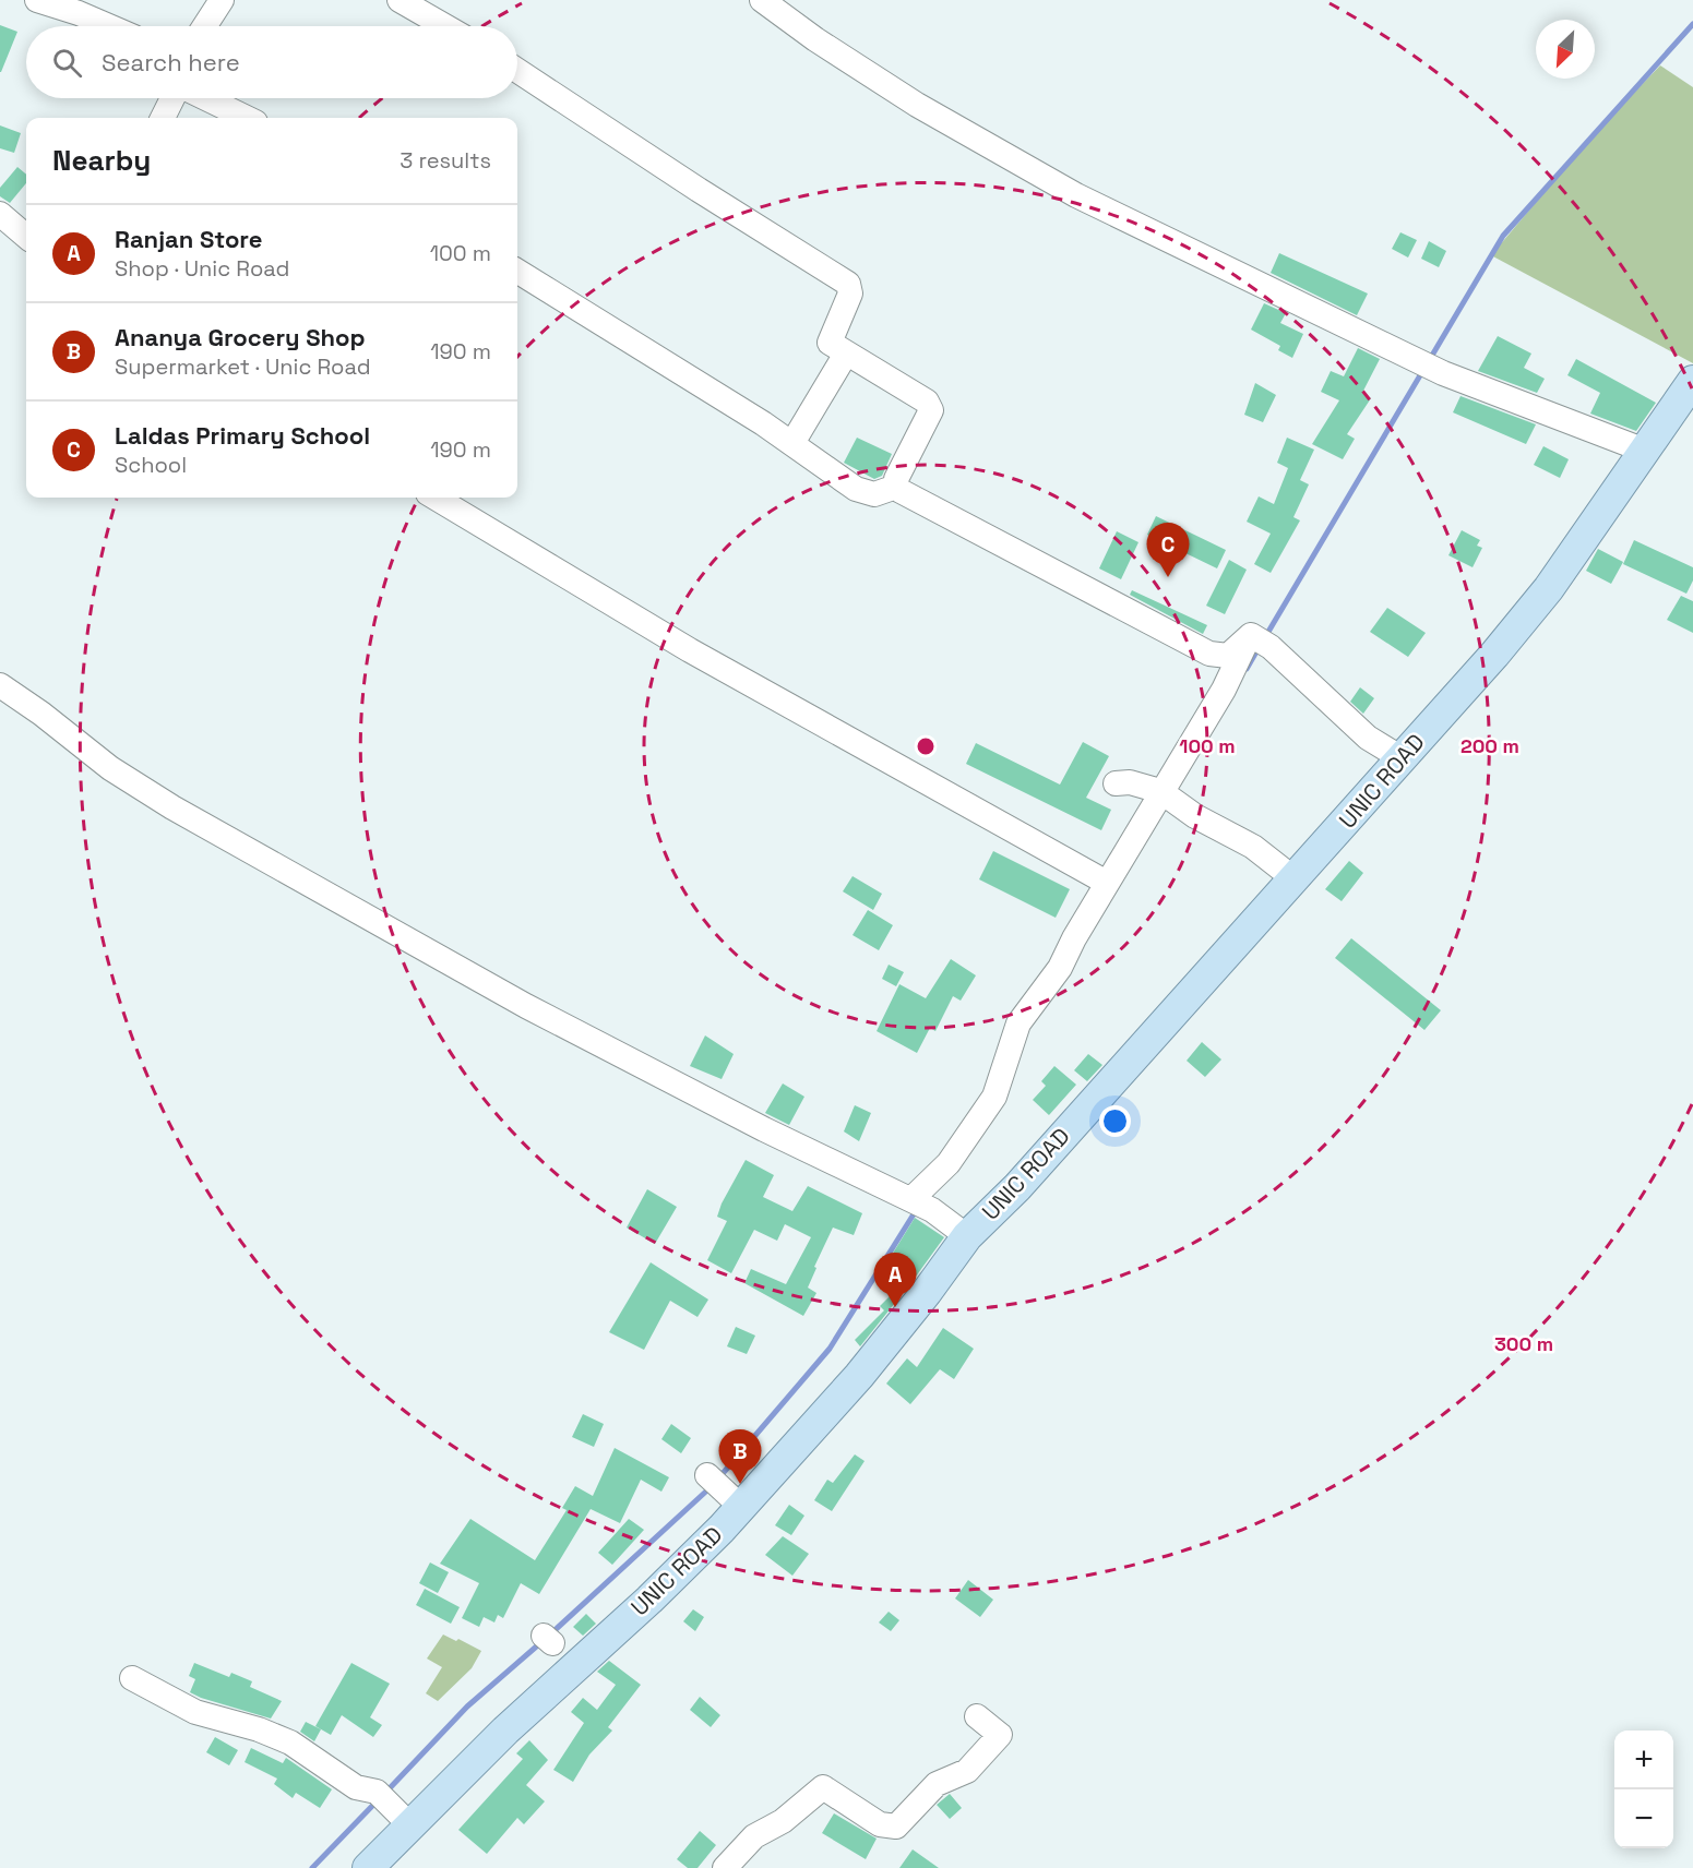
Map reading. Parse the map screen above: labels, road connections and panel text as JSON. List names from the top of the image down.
{
  "streets": {
    "main road": ["UNIC ROAD"]
  },
  "north": "bottom left",
  "page": {
    "search": "Search here",
    "heading": ["Nearby", "3 results"],
    "list": [
      {
        "mark": "A",
        "name": "Ranjan Store",
        "note": "Shop · Unic Road",
        "value": "100 m"
      },
      {
        "mark": "B",
        "name": "Ananya Grocery Shop",
        "note": "Supermarket · Unic Road",
        "value": "190 m"
      },
      {
        "mark": "C",
        "name": "Laldas Primary School",
        "note": "School",
        "value": "190 m"
      }
    ],
    "pins": ["C", "A", "B"],
    "map_buttons": ["+", "−"]
  },
  "rings": ["100 m", "200 m", "300 m"]
}
